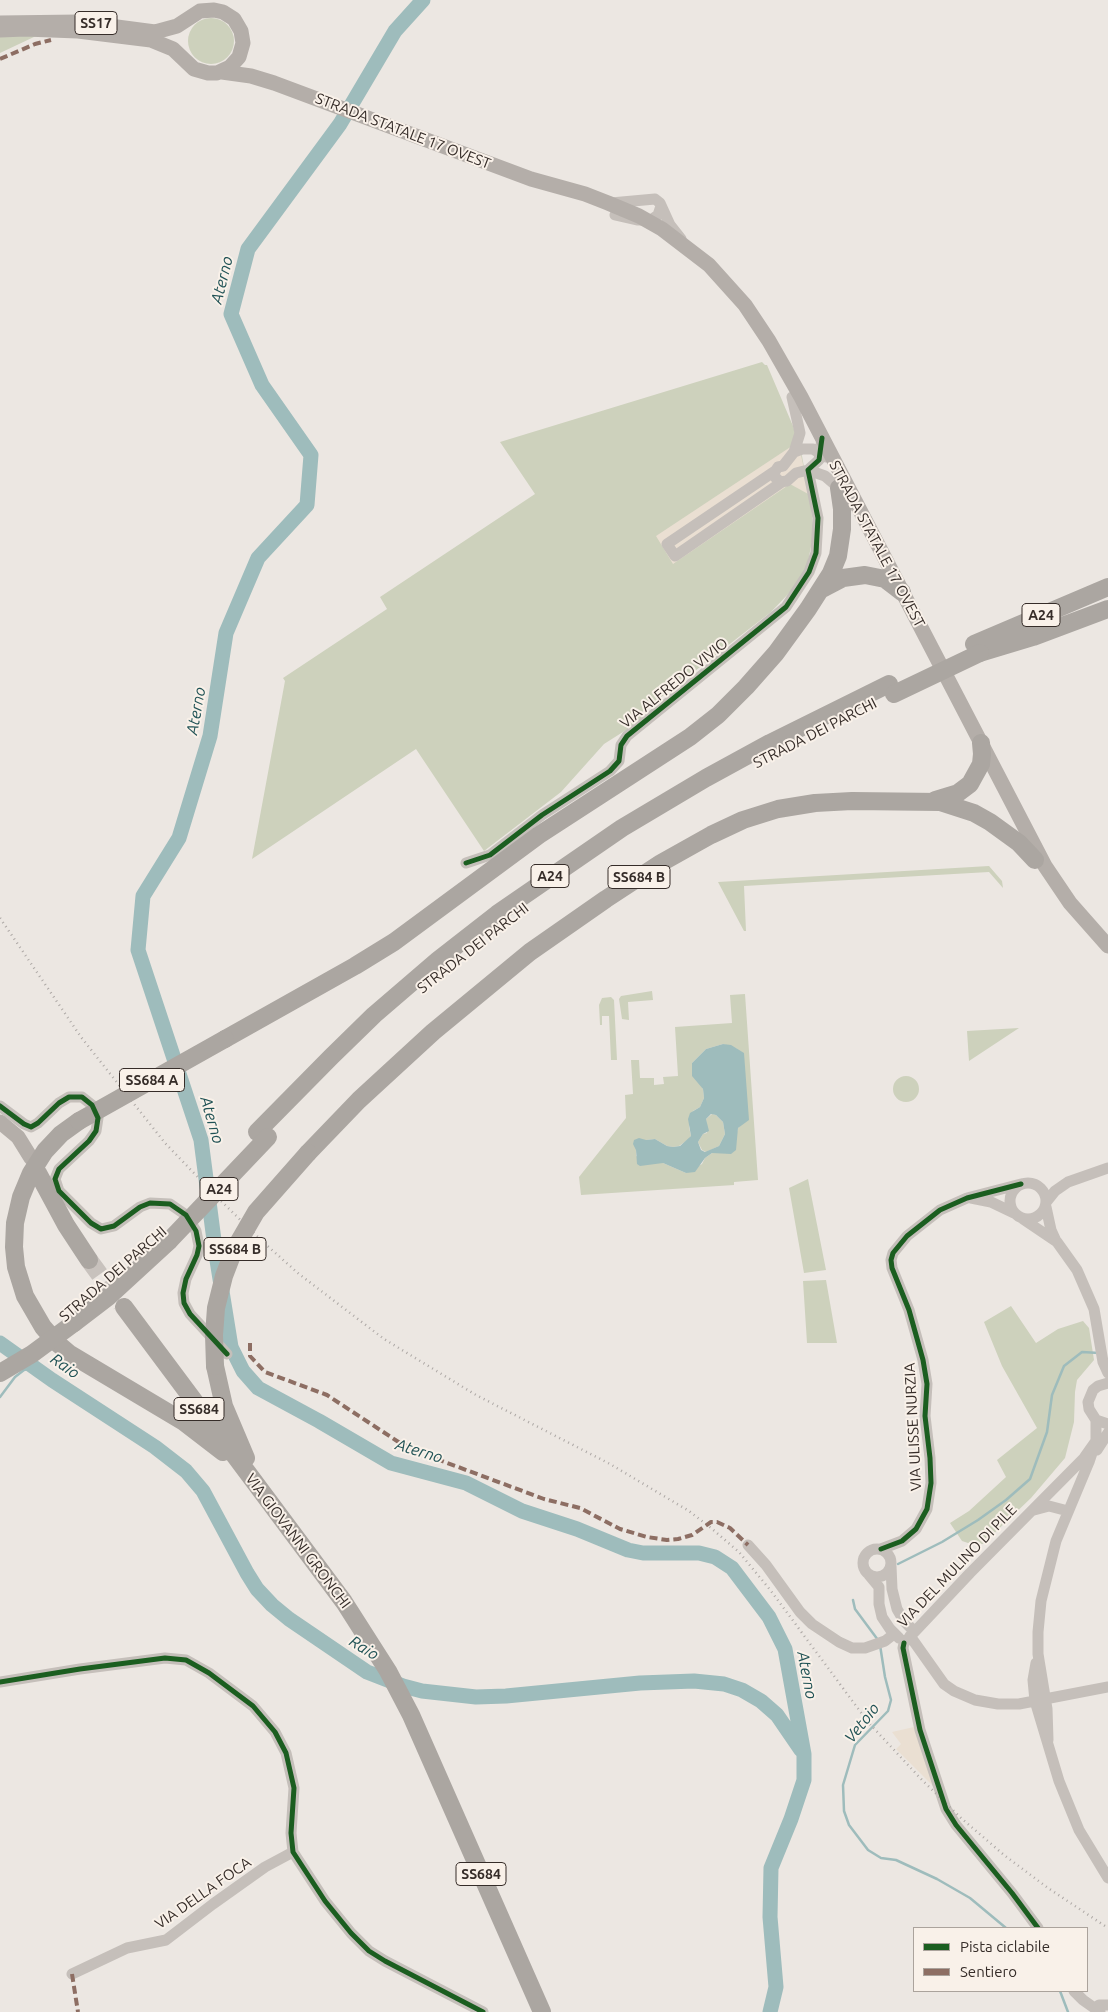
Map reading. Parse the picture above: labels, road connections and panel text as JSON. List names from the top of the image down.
{
  "streets": {
    "highway": [
      "A24",
      "STRADA DEI PARCHI",
      "SS684 B",
      "SS684 A",
      "SS684",
      "VIA GIOVANNI GRONCHI"
    ],
    "main road": ["SS17", "STRADA STATALE 17 OVEST"],
    "street": [
      "VIA ALFREDO VIVIO",
      "VIA ULISSE NURZIA",
      "VIA DEL MULINO DI PILE",
      "VIA DELLA FOCA"
    ]
  },
  "crossings": [
    ["SS17", "STRADA STATALE 17 OVEST"],
    ["STRADA STATALE 17 OVEST", "SS684 B"],
    ["STRADA STATALE 17 OVEST", "SS684 A"],
    ["SS684 B", "SS684 A"],
    ["SS684 B", "VIA GIOVANNI GRONCHI"],
    ["SS684 A", "VIA GIOVANNI GRONCHI"]
  ],
  "water": ["Aterno", "Raio", "Vetoio"],
  "legend": ["Pista ciclabile", "Sentiero"]
}
